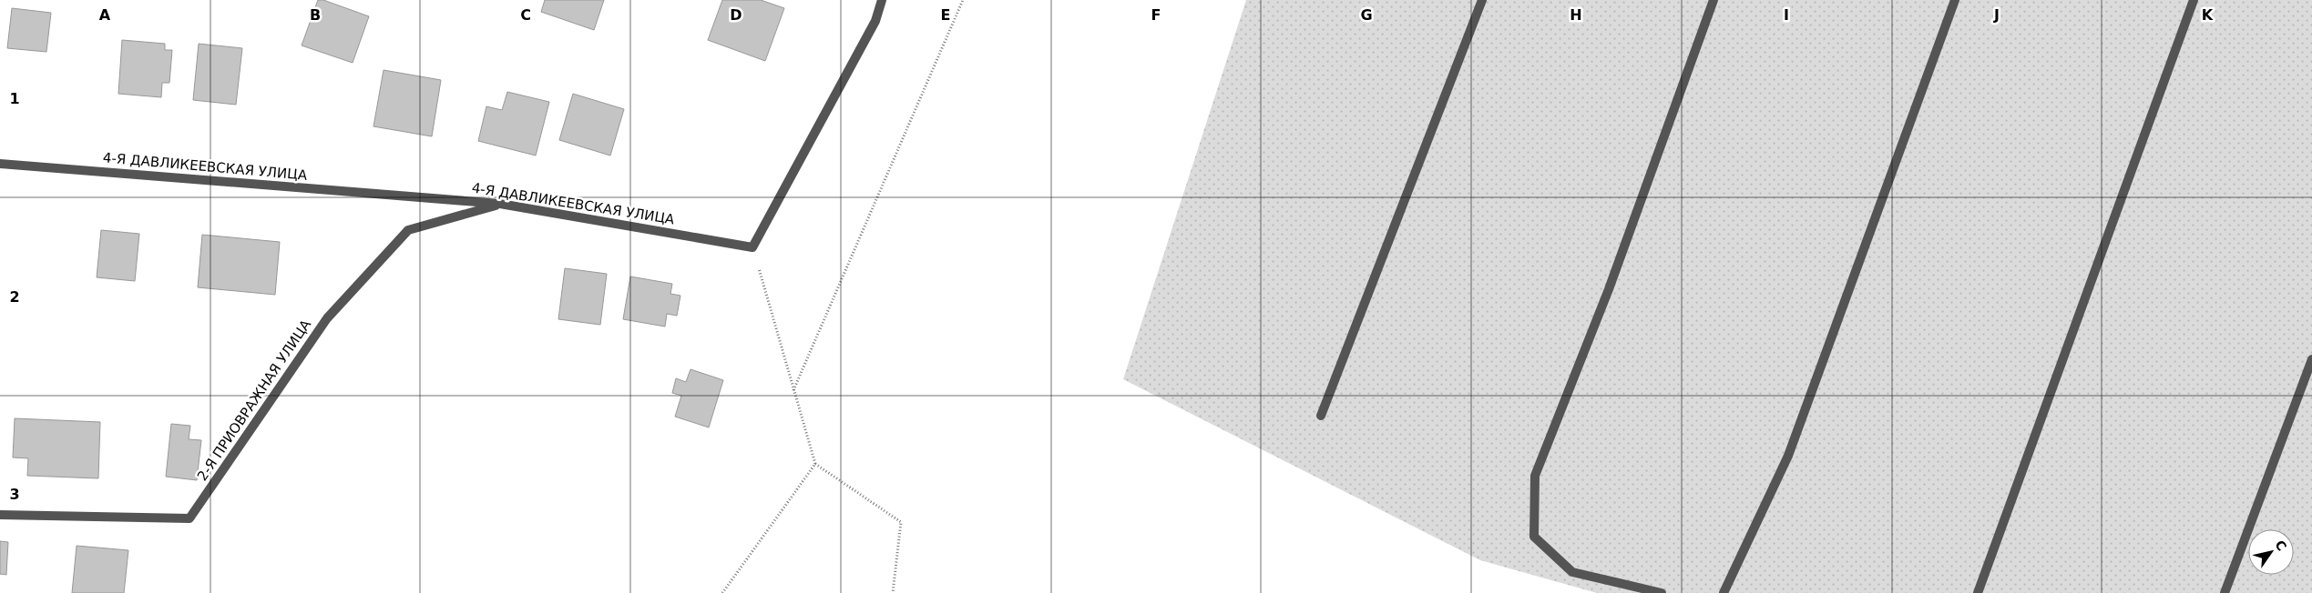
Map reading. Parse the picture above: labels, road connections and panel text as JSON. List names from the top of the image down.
{
  "streets": {
    "street": ["4-Я ДАВЛИКЕЕВСКАЯ УЛИЦА", "2-Я ПРИОВРАЖНАЯ УЛИЦА"]
  },
  "crossings": [
    ["4-Я ДАВЛИКЕЕВСКАЯ УЛИЦА", "2-Я ПРИОВРАЖНАЯ УЛИЦА"]
  ],
  "north": "top right",
  "grid": {
    "columns": [
      "A",
      "B",
      "C",
      "D",
      "E",
      "F",
      "G",
      "H",
      "I",
      "J",
      "K"
    ],
    "rows": ["1", "2", "3"]
  }
}
